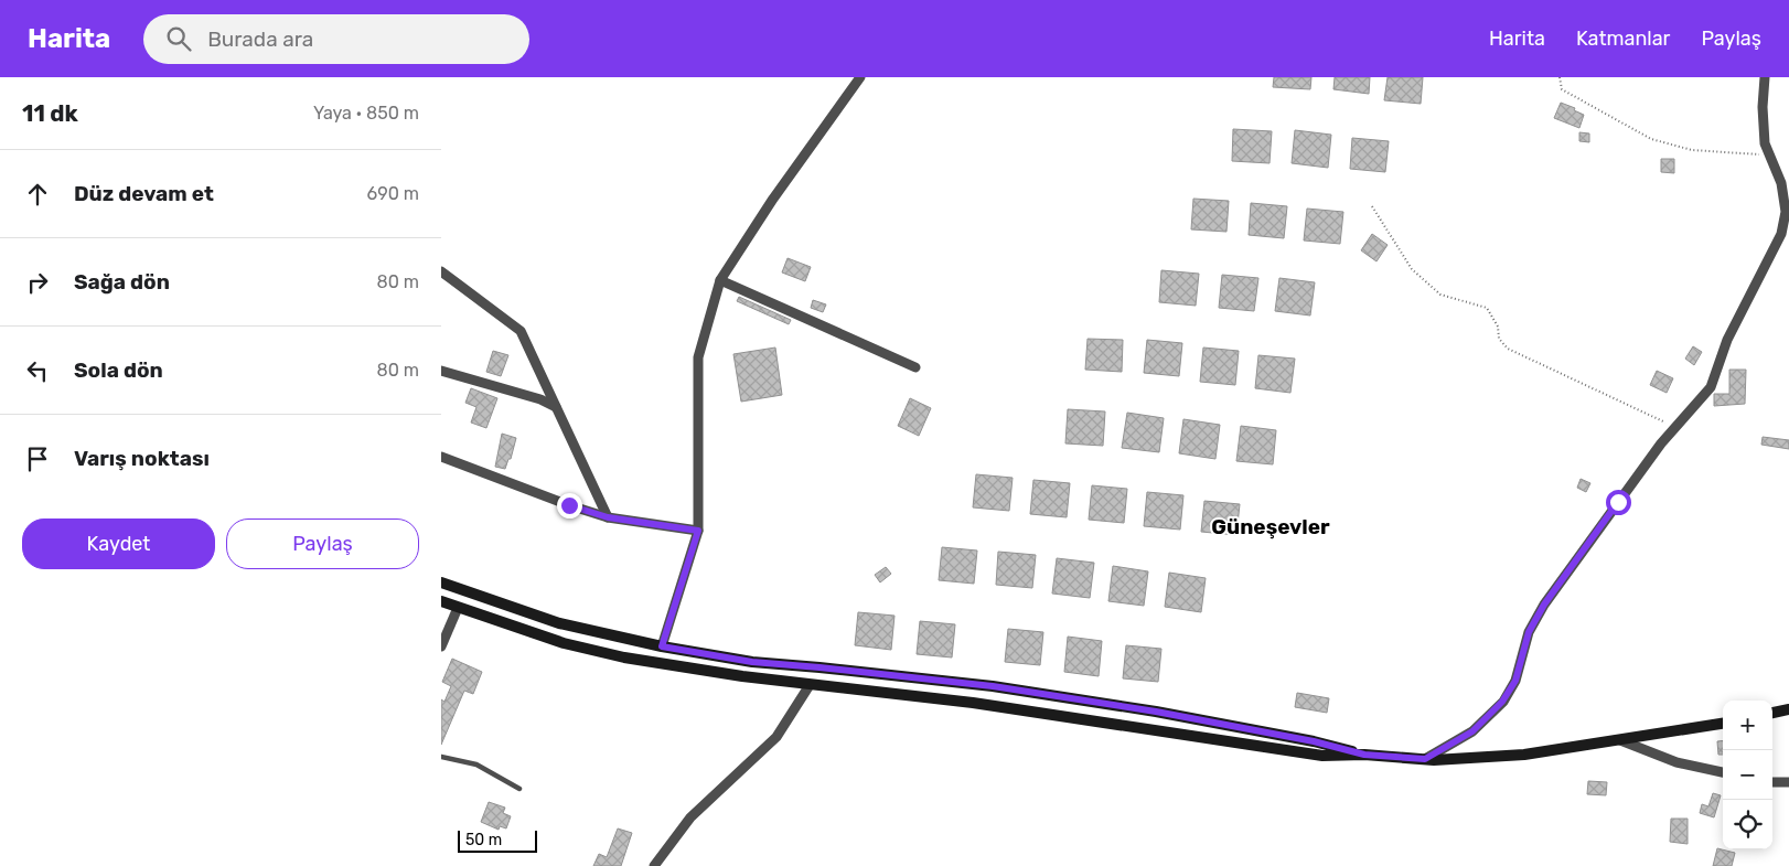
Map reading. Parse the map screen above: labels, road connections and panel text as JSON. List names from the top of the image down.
{
  "districts": ["Güneşevler"],
  "scale_bar": "50 m",
  "page": {
    "header": "Harita",
    "search": "Burada ara",
    "nav": ["Harita", "Katmanlar", "Paylaş"],
    "heading": ["11 dk", "Yaya · 850 m"],
    "list": [
      ["Düz devam et", "690 m"],
      ["Sağa dön", "80 m"],
      ["Sola dön", "80 m"],
      "Varış noktası"
    ],
    "buttons": ["Kaydet", "Paylaş"],
    "map_buttons": ["+", "−"],
    "scale": "50 m"
  }
}
